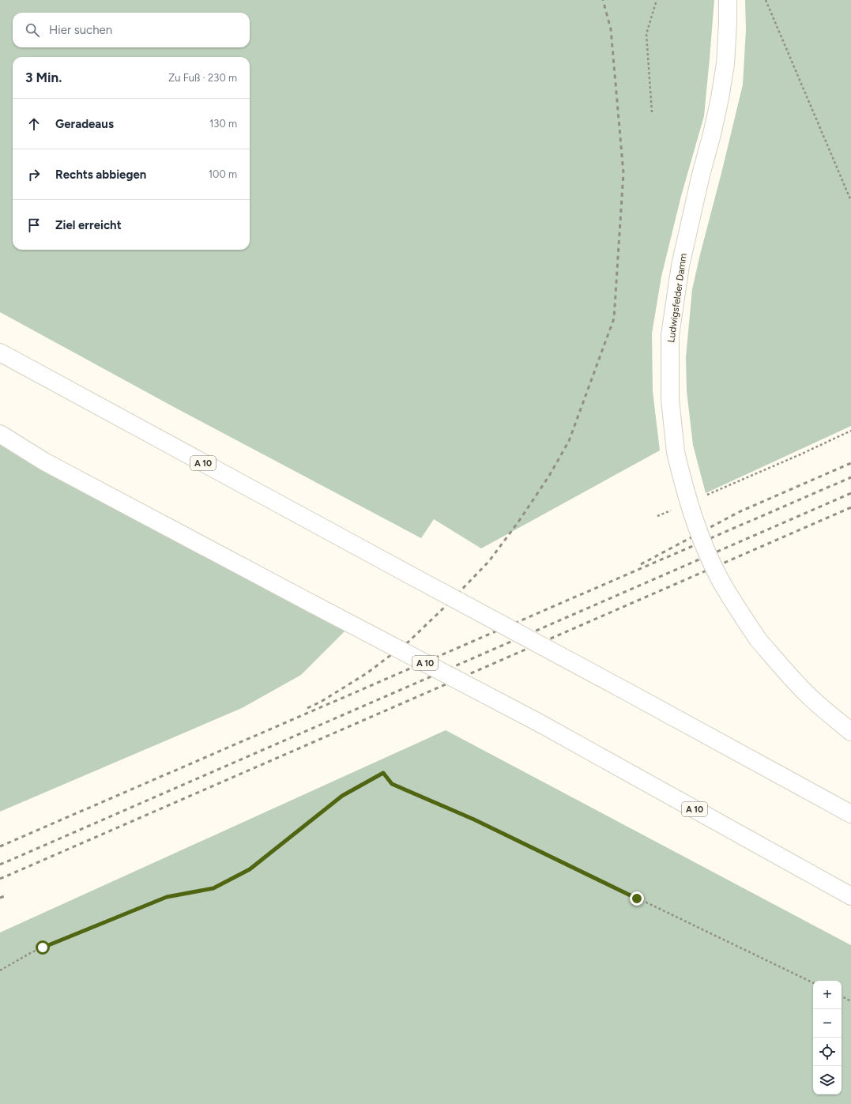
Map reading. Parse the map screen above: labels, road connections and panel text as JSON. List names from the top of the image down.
{
  "streets": {
    "main road": ["Ludwigsfelder Damm", "A 10"]
  },
  "page": {
    "search": "Hier suchen",
    "heading": ["3 Min.", "Zu Fuß · 230 m"],
    "list": [
      ["Geradeaus", "130 m"],
      ["Rechts abbiegen", "100 m"],
      "Ziel erreicht"
    ],
    "map_buttons": ["+", "−"]
  }
}
